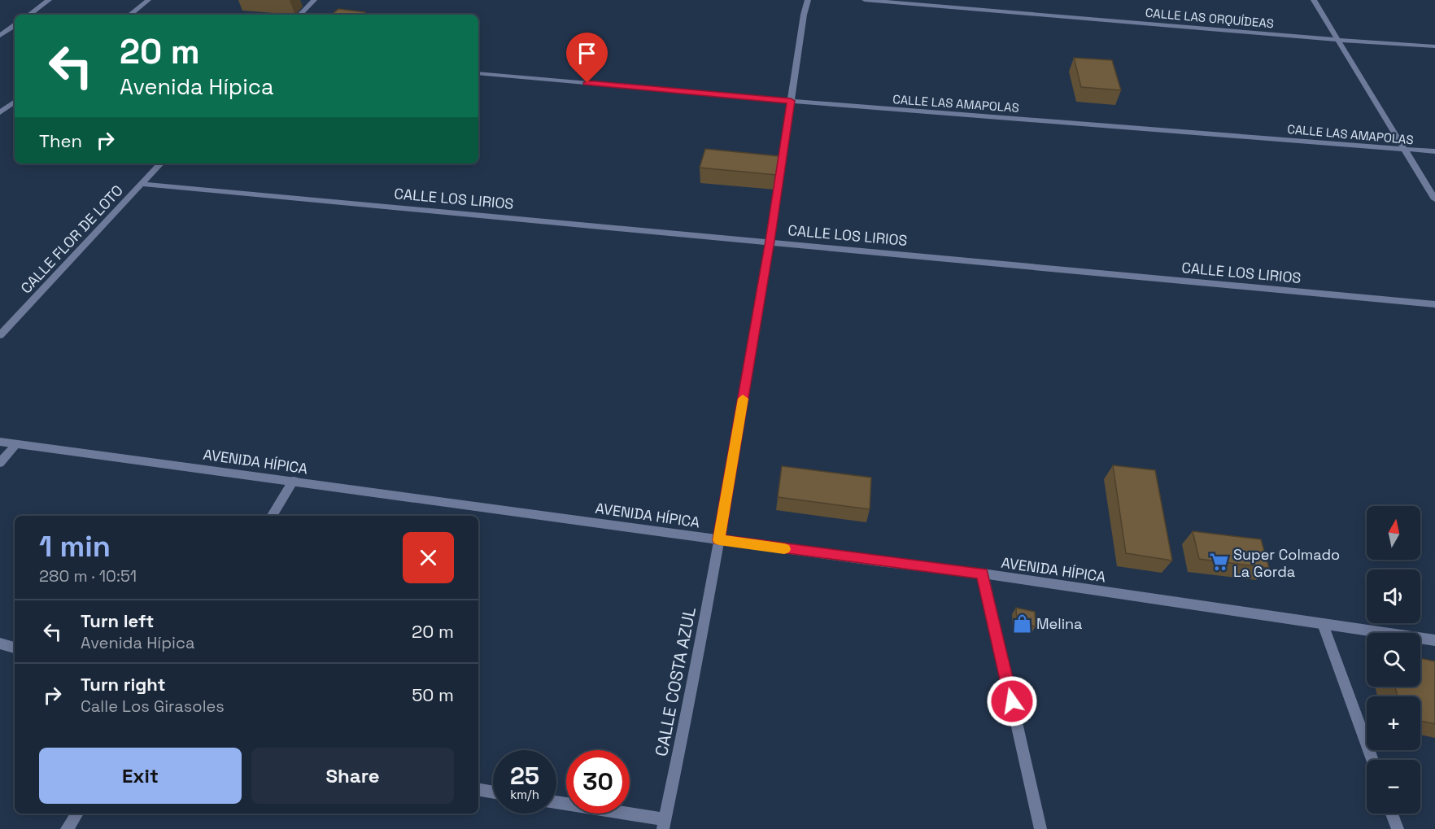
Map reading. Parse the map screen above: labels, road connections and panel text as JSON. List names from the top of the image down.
{
  "streets": {
    "street": [
      "CALLE LAS ORQUÍDEAS",
      "CALLE LAS AMAPOLAS",
      "CALLE LOS LIRIOS",
      "CALLE FLOR DE LOTO",
      "AVENIDA HÍPICA",
      "CALLE COSTA AZUL"
    ]
  },
  "crossings": [
    ["CALLE LAS AMAPOLAS", "CALLE COSTA AZUL"],
    ["CALLE LOS LIRIOS", "CALLE FLOR DE LOTO"],
    ["CALLE LOS LIRIOS", "CALLE COSTA AZUL"],
    ["AVENIDA HÍPICA", "CALLE COSTA AZUL"]
  ],
  "places": {
    "supermarket": ["Super Colmado La Gorda"],
    "shop": ["Melina"]
  },
  "north": "top",
  "page": {
    "turn": ["20 m", "Avenida Hípica"],
    "then": "Then",
    "map_buttons": ["+", "−"],
    "heading": ["1 min", "280 m · 10:51"],
    "list": [
      {
        "name": "Turn left",
        "note": "Avenida Hípica",
        "value": "20 m"
      },
      {
        "name": "Turn right",
        "note": "Calle Los Girasoles",
        "value": "50 m"
      }
    ],
    "buttons": ["Exit", "Share"],
    "speed": "25 km/h",
    "limit": "30"
  }
}
